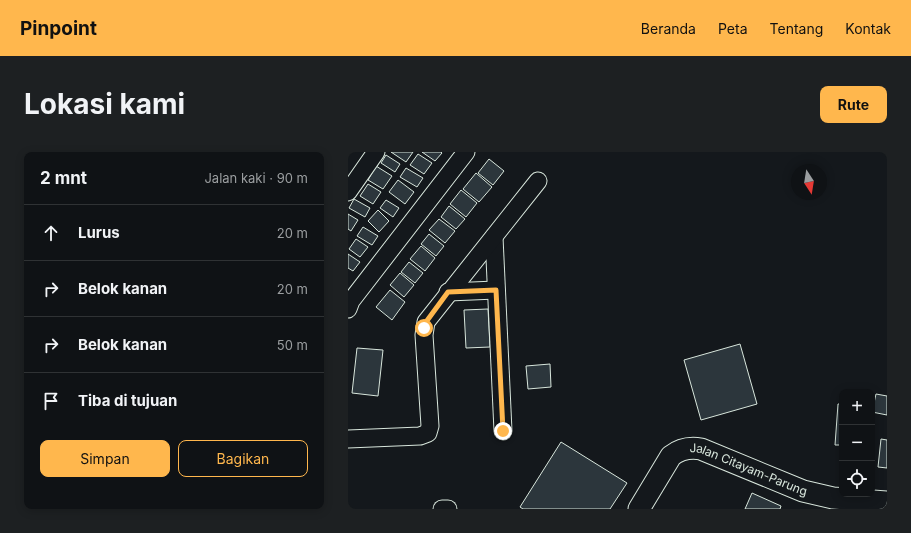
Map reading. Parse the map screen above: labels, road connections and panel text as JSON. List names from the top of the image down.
{
  "streets": {
    "street": ["Jalan Citayam-Parung"]
  },
  "north": "bottom",
  "page": {
    "header": "Pinpoint",
    "nav": [
      "Beranda",
      "Peta",
      "Tentang",
      "Kontak"
    ],
    "buttons": [
      "Rute",
      ["Simpan", "Bagikan"]
    ],
    "title": "Lokasi kami",
    "heading": ["2 mnt", "Jalan kaki · 90 m"],
    "list": [
      ["Lurus", "20 m"],
      ["Belok kanan", "20 m"],
      ["Belok kanan", "50 m"],
      "Tiba di tujuan"
    ],
    "map_buttons": ["+", "−"]
  }
}
